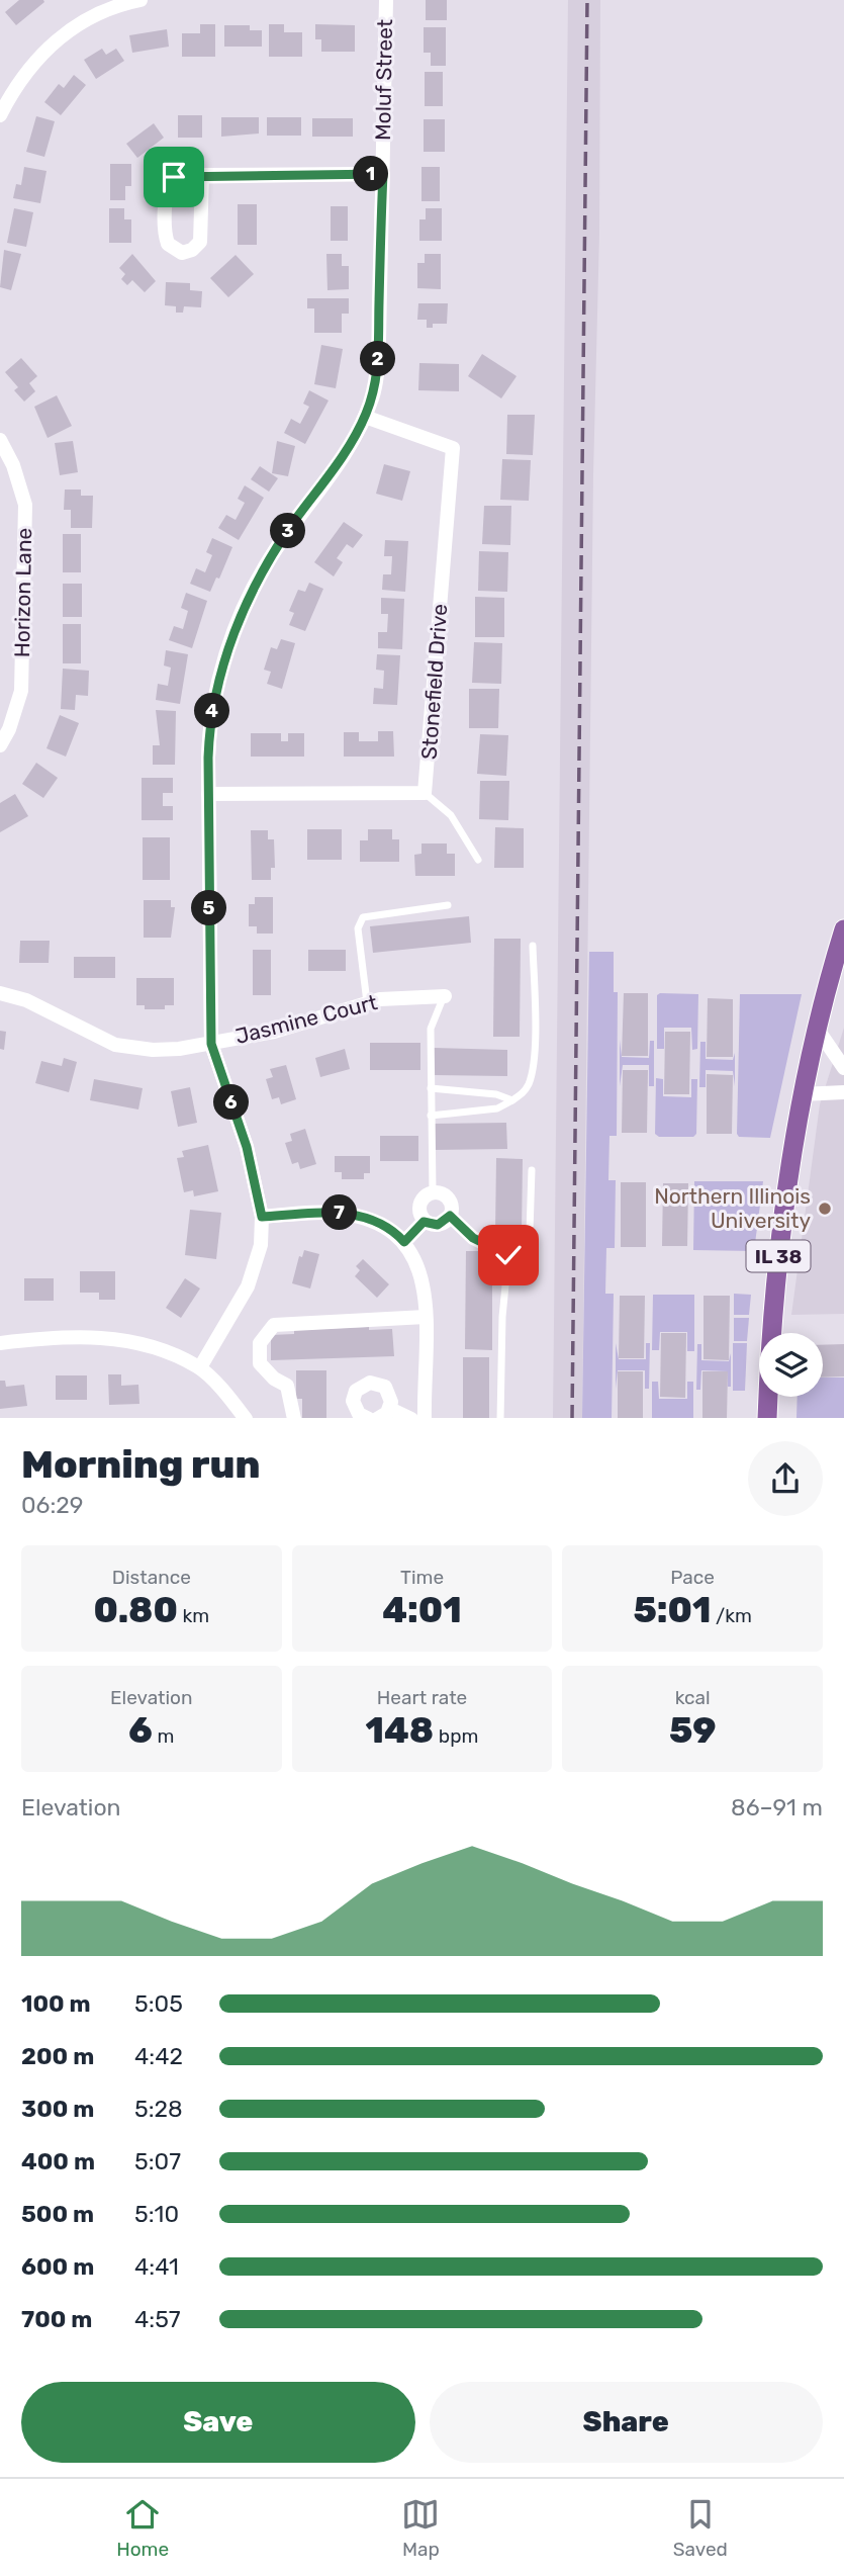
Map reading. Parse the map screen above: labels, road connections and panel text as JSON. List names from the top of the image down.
{
  "streets": {
    "main road": ["IL 38"],
    "street": [
      "Moluf Street",
      "Horizon Lane",
      "Stonefield Drive",
      "Jasmine Court"
    ]
  },
  "crossings": [
    ["Moluf Street", "Stonefield Drive"],
    ["Moluf Street", "Jasmine Court"]
  ],
  "places": ["Northern Illinois University"],
  "page": {
    "pins": [
      "1",
      "2",
      "3",
      "4",
      "5",
      "6",
      "7"
    ],
    "heading": ["Morning run", "06:29"],
    "stats": [
      ["Distance", "0.80 km"],
      ["Time", "4:01"],
      ["Pace", "5:01 /km"],
      ["Elevation", "6 m"],
      ["Heart rate", "148 bpm"],
      ["kcal", "59"]
    ],
    "chart": ["Elevation", "86–91 m"],
    "list": [
      {
        "name": "100 m",
        "note": "5:05"
      },
      {
        "name": "200 m",
        "note": "4:42"
      },
      {
        "name": "300 m",
        "note": "5:28"
      },
      {
        "name": "400 m",
        "note": "5:07"
      },
      {
        "name": "500 m",
        "note": "5:10"
      },
      {
        "name": "600 m",
        "note": "4:41"
      },
      {
        "name": "700 m",
        "note": "4:57"
      }
    ],
    "buttons": ["Save", "Share"],
    "tabs": ["Home", "Map", "Saved"]
  }
}
